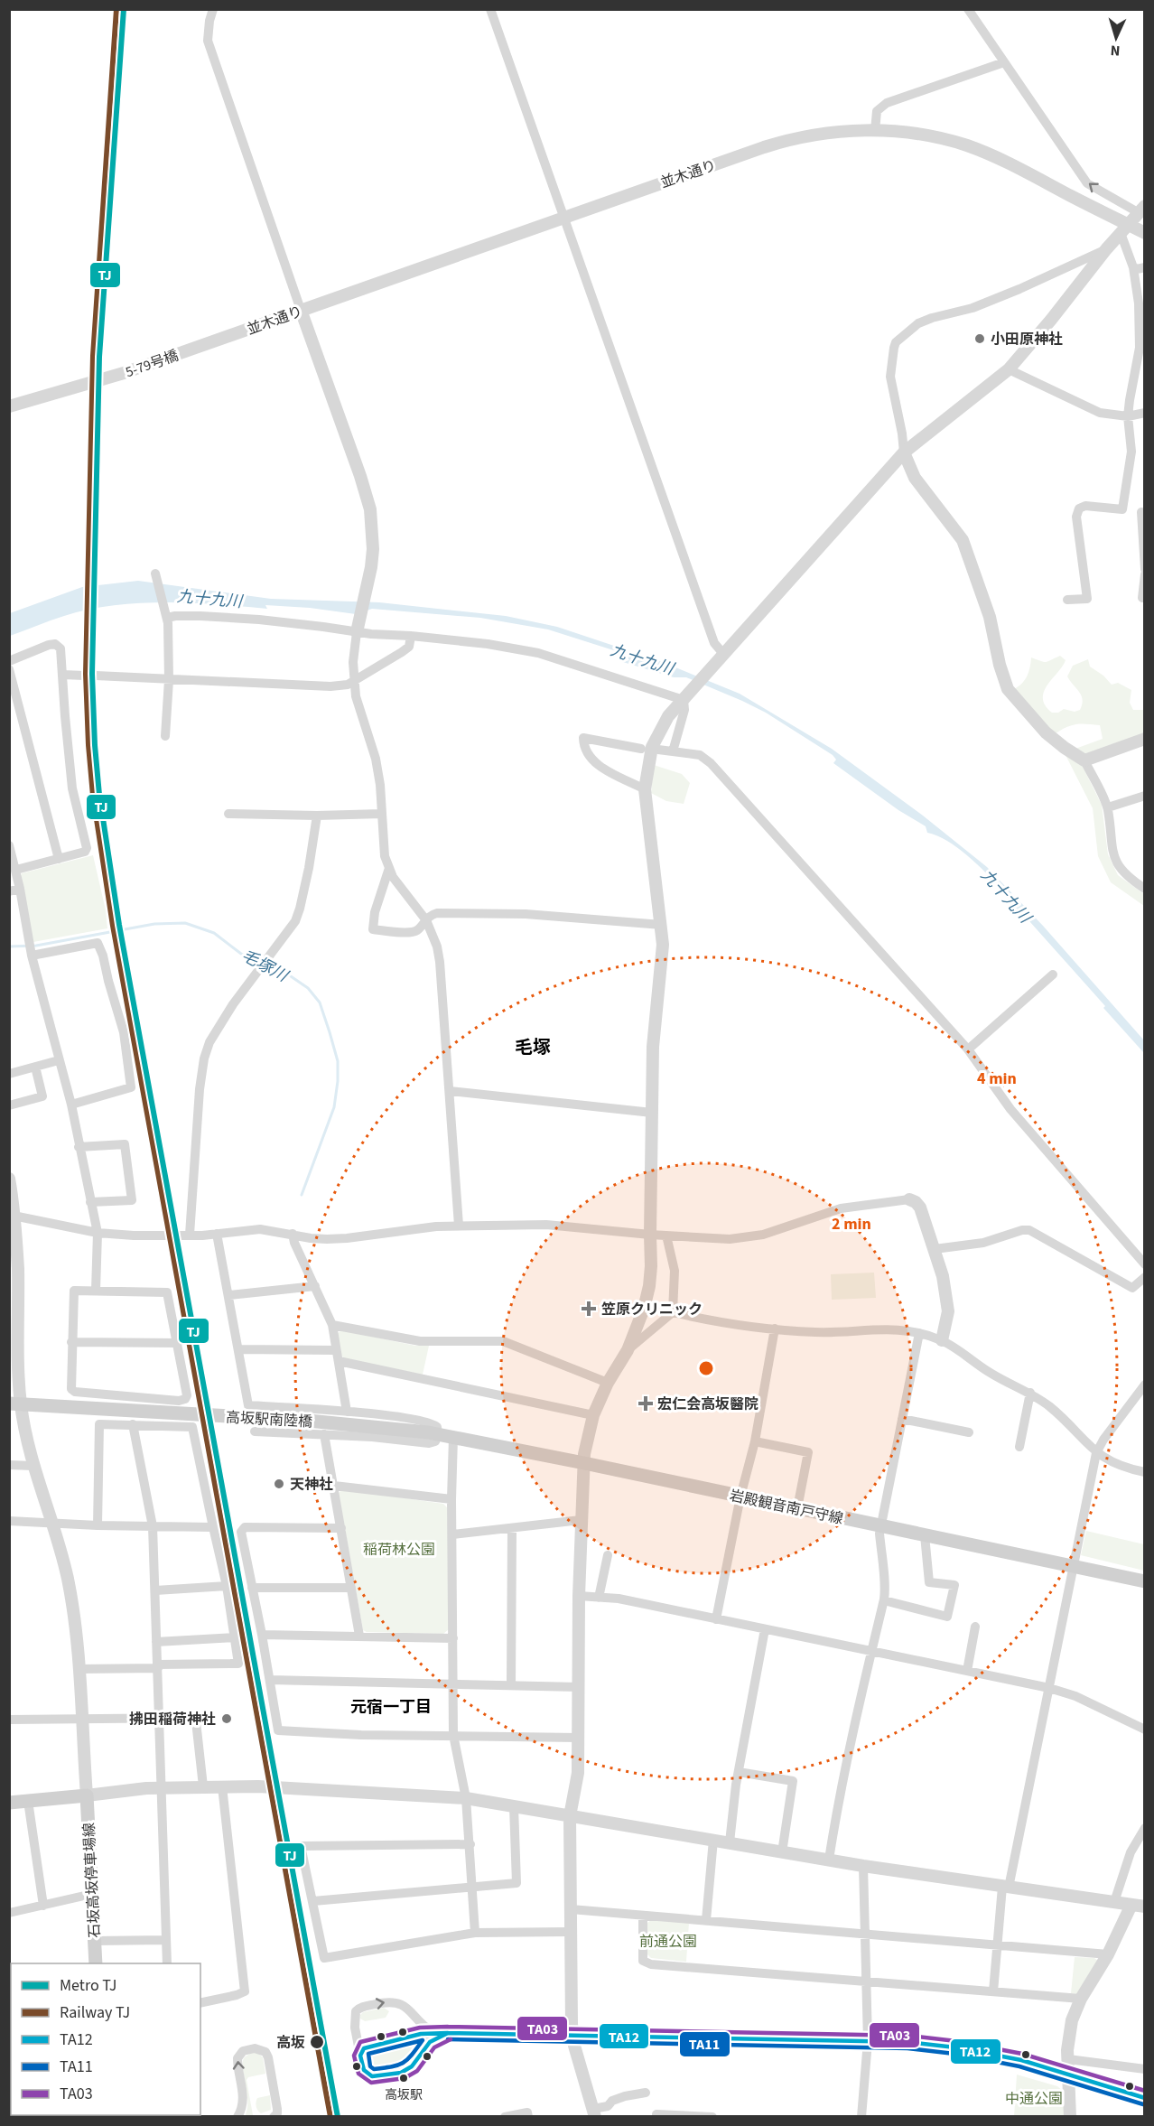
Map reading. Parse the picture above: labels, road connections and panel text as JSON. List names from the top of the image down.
{
  "streets": {
    "main road": ["高坂駅南陸橋", "岩殿観音南戸守線", "石坂高坂停車場線"],
    "street": ["並木通り", "5-79号橋"]
  },
  "crossings": [
    ["並木通り", "5-79号橋"],
    ["高坂駅南陸橋", "岩殿観音南戸守線"]
  ],
  "districts": ["毛塚", "元宿一丁目"],
  "water": ["九十九川", "毛塚川"],
  "parks": ["稲荷林公園", "前通公園", "中通公園"],
  "places": {
    "other": [
      "小田原神社",
      "天神社",
      "拂田稲荷神社",
      "高坂",
      "高坂駅"
    ],
    "health": ["笠原クリニック", "宏仁会高坂醫院"]
  },
  "lines": [
    "metro line TJ",
    "rail line TJ",
    "transit line TA03",
    "transit line TA12",
    "transit line TA11"
  ],
  "legend": [
    "Metro TJ",
    "Railway TJ",
    "TA12",
    "TA11",
    "TA03"
  ],
  "north": "bottom",
  "rings": ["4 min", "2 min"]
}
